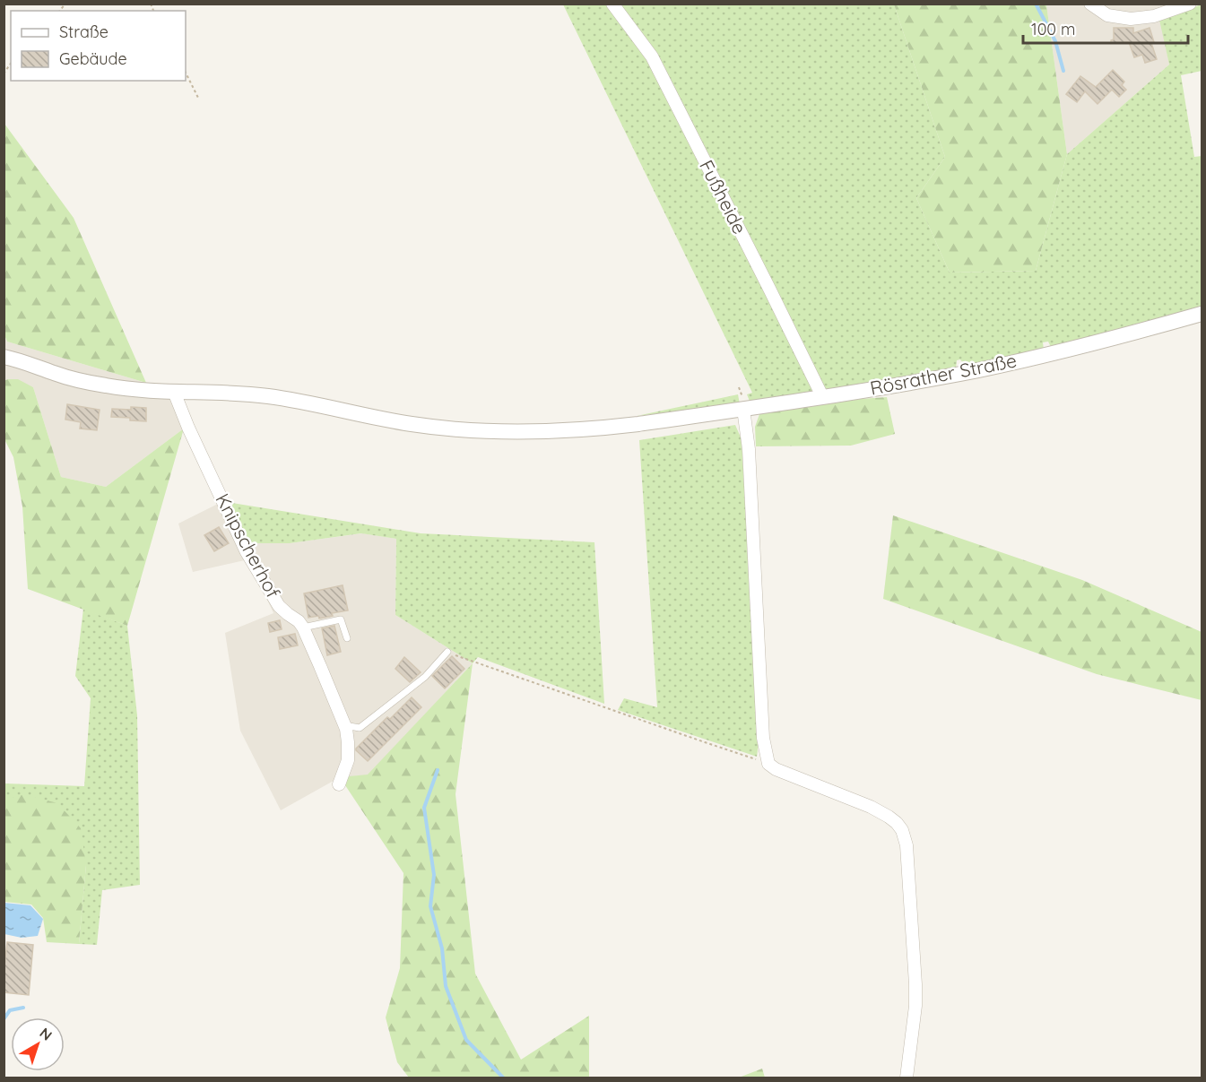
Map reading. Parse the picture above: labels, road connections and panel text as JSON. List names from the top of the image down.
{
  "streets": {
    "street": ["Fußheide", "Rösrather Straße", "Knipscherhof"]
  },
  "crossings": [
    ["Fußheide", "Rösrather Straße"],
    ["Rösrather Straße", "Knipscherhof"]
  ],
  "legend": ["Straße", "Gebäude"],
  "scale_bar": "100 m",
  "north": "top right"
}
